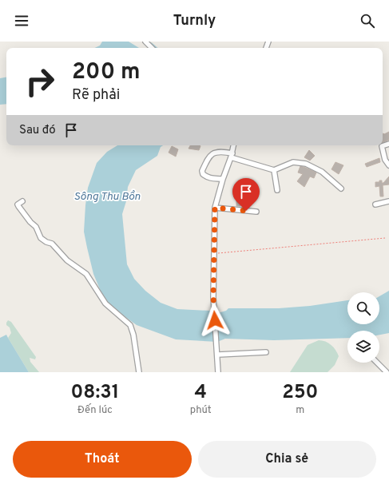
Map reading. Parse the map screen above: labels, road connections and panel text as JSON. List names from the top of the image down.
{
  "water": ["Sông Thu Bồn"],
  "page": {
    "header": "Turnly",
    "turn": ["200 m", "Rẽ phải"],
    "then": "Sau đó",
    "eta": [
      "08:31",
      "Đến lúc",
      "4",
      "phút",
      "250",
      "m"
    ],
    "buttons": ["Thoát", "Chia sẻ"]
  }
}
